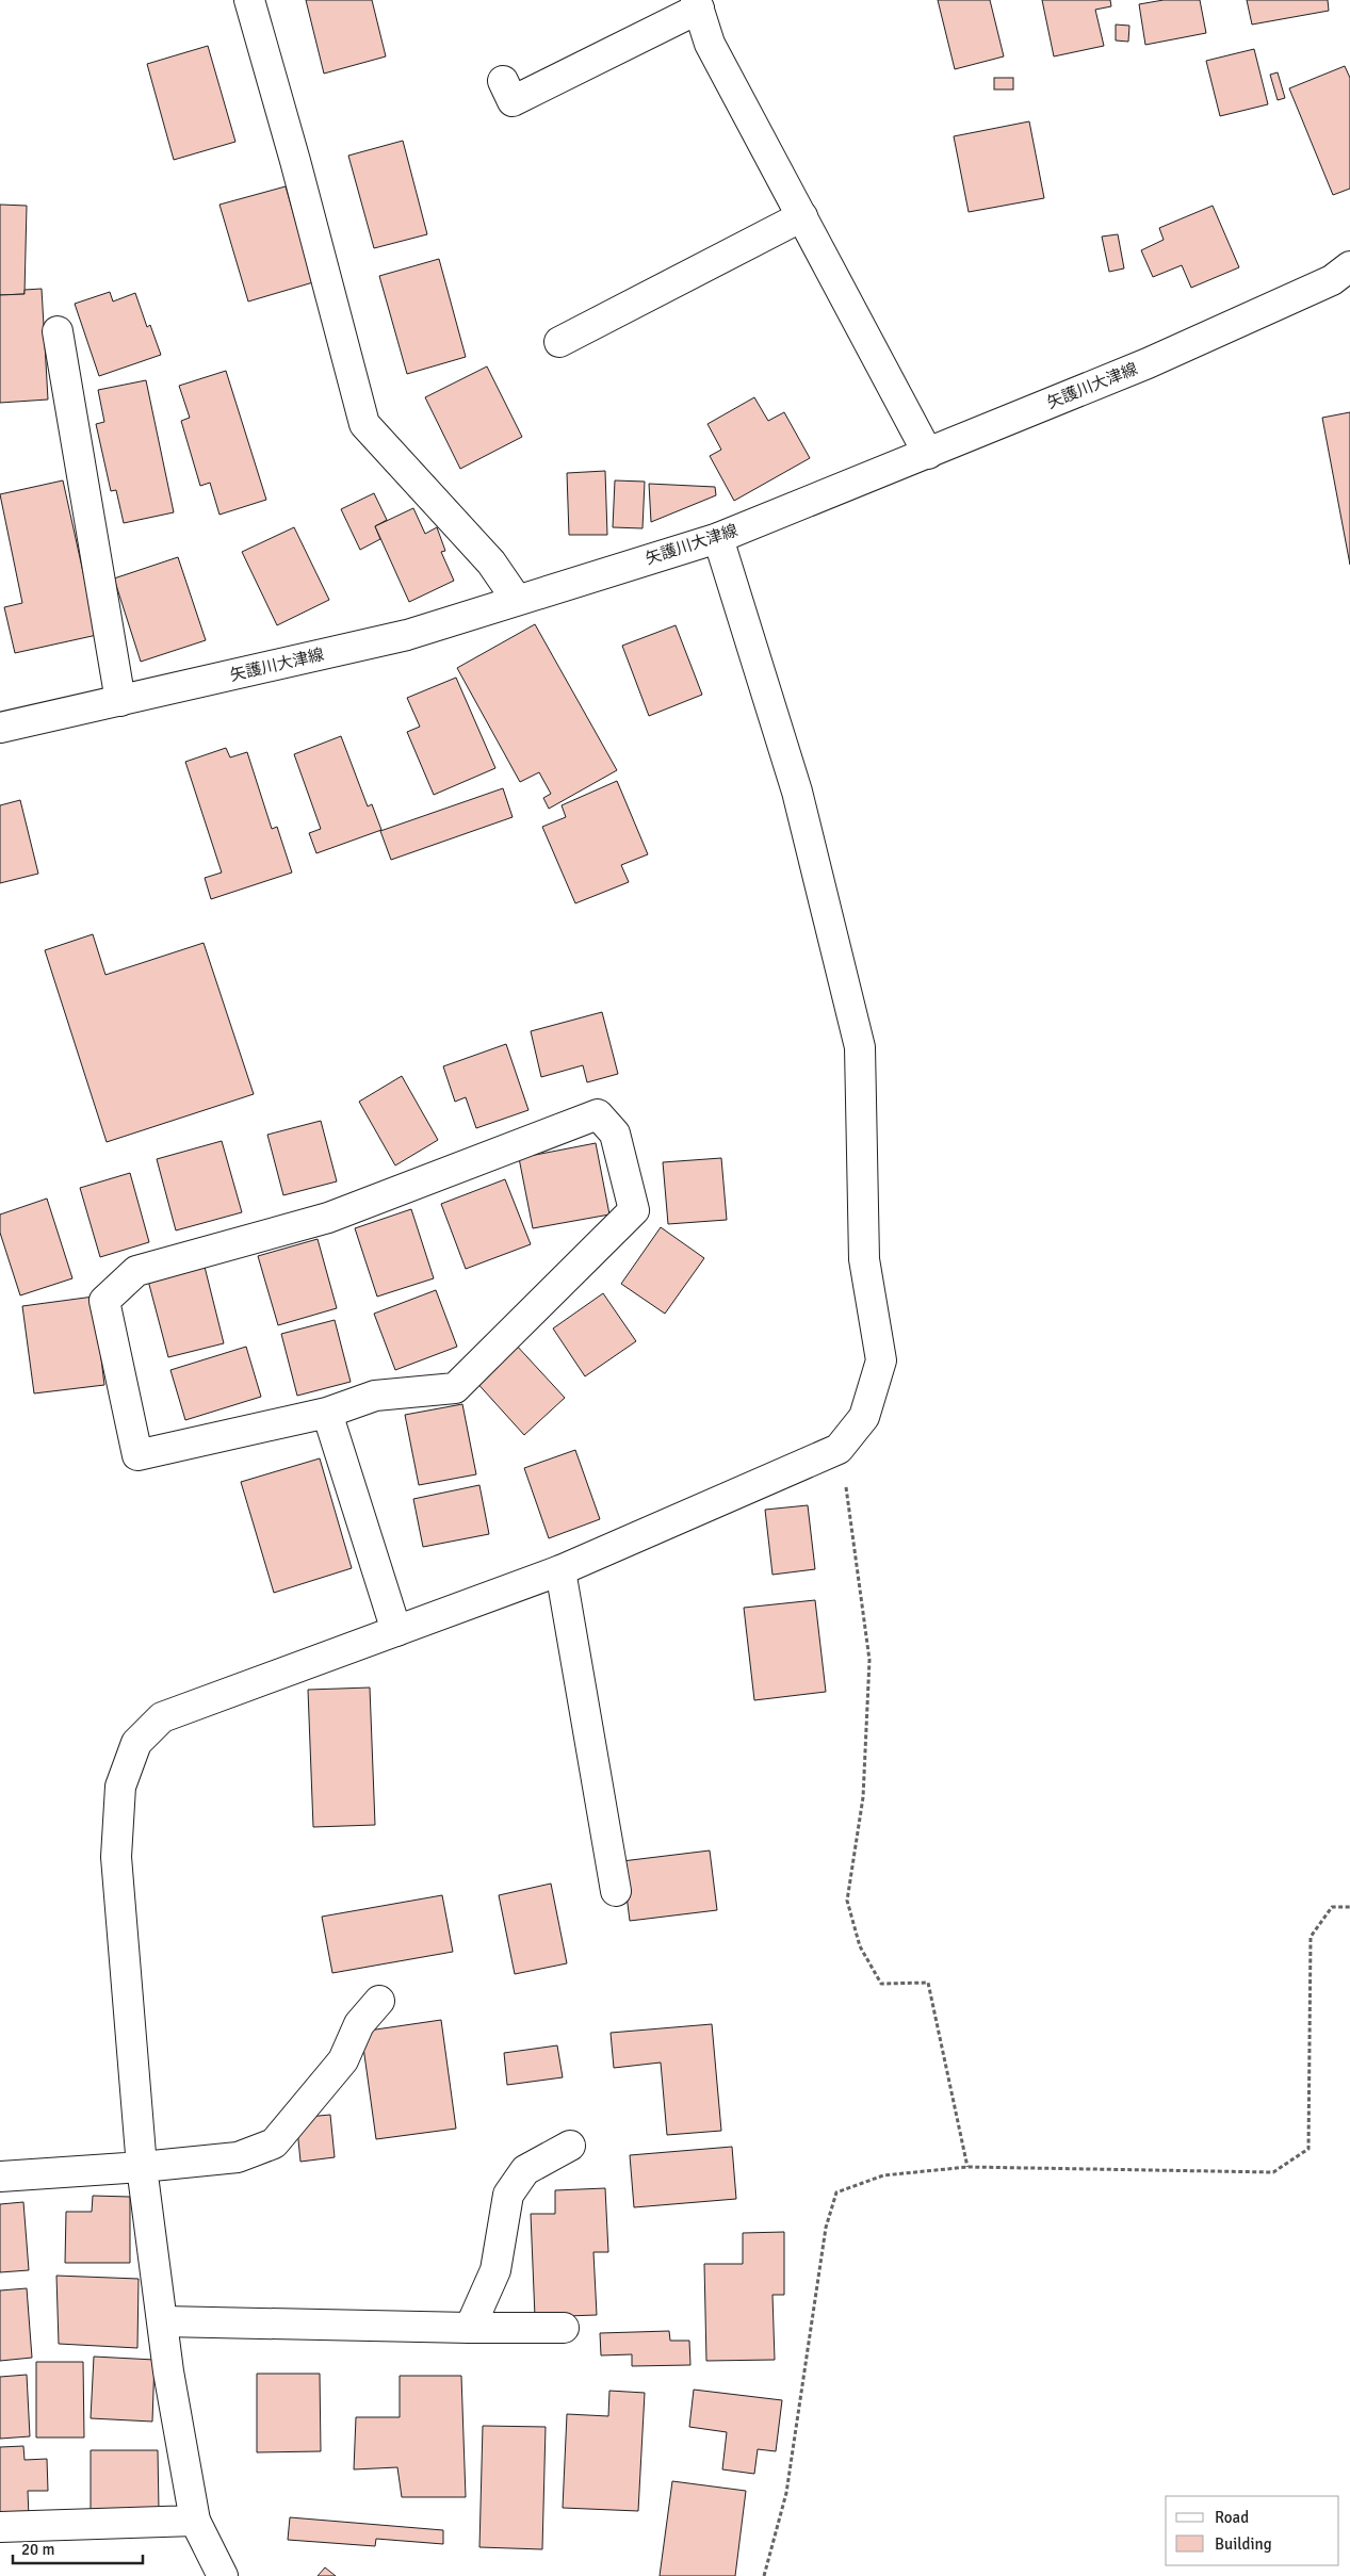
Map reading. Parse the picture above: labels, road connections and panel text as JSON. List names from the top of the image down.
{
  "streets": {
    "street": ["矢護川大津線"]
  },
  "legend": ["Road", "Building"],
  "scale_bar": "20 m"
}
